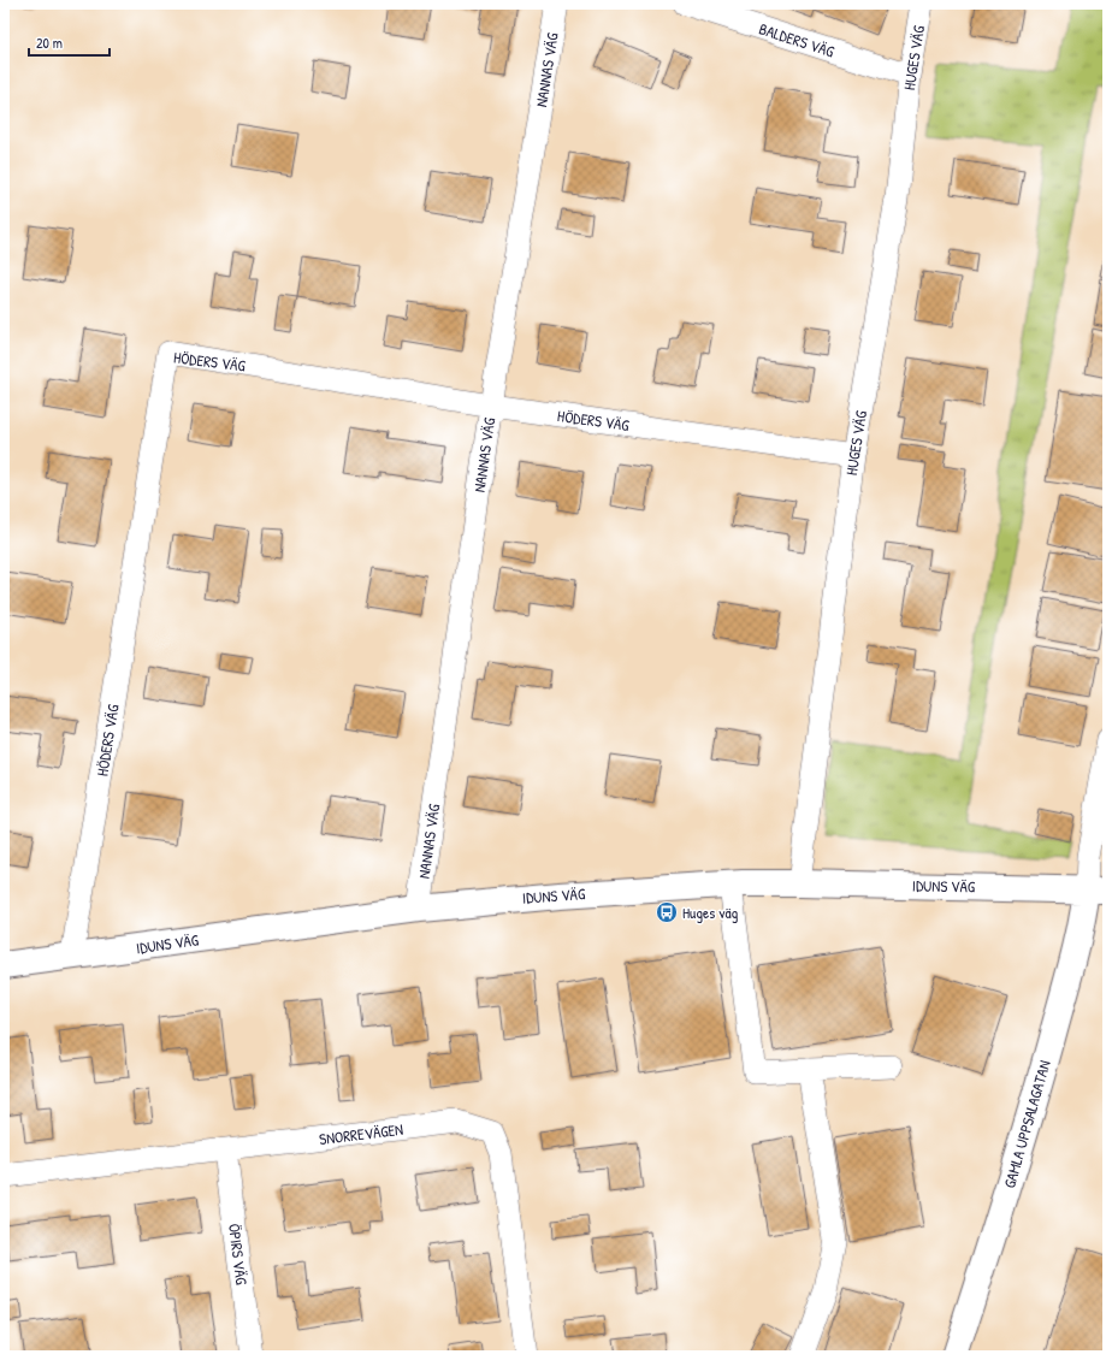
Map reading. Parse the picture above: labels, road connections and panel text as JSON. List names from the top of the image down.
{
  "streets": {
    "street": [
      "BALDERS VÄG",
      "HUGES VÄG",
      "NANNAS VÄG",
      "HÖDERS VÄG",
      "IDUNS VÄG",
      "GAMLA UPPSALAGATAN",
      "SNORREVÄGEN",
      "ÖPIRS VÄG"
    ]
  },
  "crossings": [
    ["BALDERS VÄG", "HUGES VÄG"],
    ["HUGES VÄG", "HÖDERS VÄG"],
    ["HUGES VÄG", "IDUNS VÄG"],
    ["NANNAS VÄG", "HÖDERS VÄG"],
    ["NANNAS VÄG", "IDUNS VÄG"],
    ["HÖDERS VÄG", "IDUNS VÄG"],
    ["IDUNS VÄG", "GAMLA UPPSALAGATAN"],
    ["SNORREVÄGEN", "ÖPIRS VÄG"]
  ],
  "places": {
    "bus stop": ["Huges väg"]
  },
  "scale_bar": "20 m"
}
